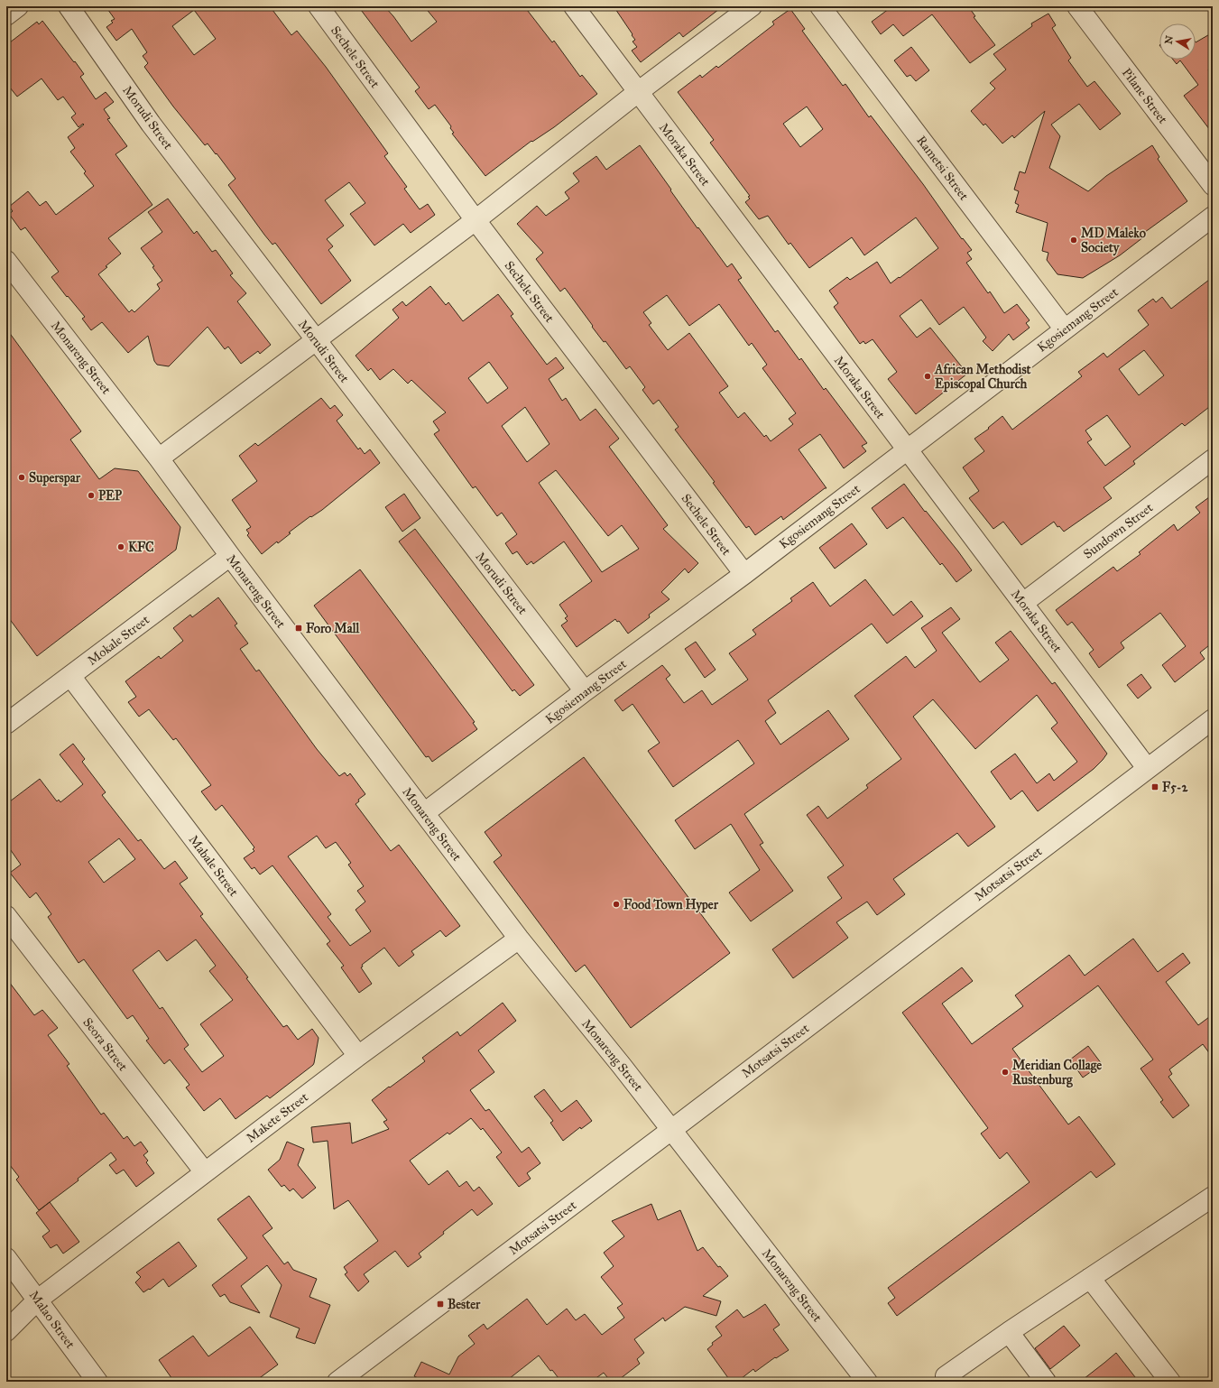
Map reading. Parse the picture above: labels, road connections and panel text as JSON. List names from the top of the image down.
{
  "streets": {
    "street": [
      "Sechele Street",
      "Pilane Street",
      "Morudi Street",
      "Moraka Street",
      "Rametsi Street",
      "Kgosiemang Street",
      "Monareng Street",
      "Sundown Street",
      "Mokale Street",
      "Mabale Street",
      "Motsatsi Street",
      "Seora Street",
      "Makete Street",
      "Malao Street"
    ]
  },
  "crossings": [
    ["Sechele Street", "Kgosiemang Street"],
    ["Morudi Street", "Kgosiemang Street"],
    ["Moraka Street", "Kgosiemang Street"],
    ["Moraka Street", "Sundown Street"],
    ["Moraka Street", "Motsatsi Street"],
    ["Rametsi Street", "Kgosiemang Street"],
    ["Kgosiemang Street", "Monareng Street"],
    ["Monareng Street", "Mokale Street"],
    ["Monareng Street", "Motsatsi Street"],
    ["Monareng Street", "Makete Street"],
    ["Mokale Street", "Mabale Street"],
    ["Mabale Street", "Makete Street"],
    ["Seora Street", "Makete Street"],
    ["Makete Street", "Malao Street"]
  ],
  "places": {
    "other": [
      "MD Maleko Society",
      "African Methodist Episcopal Church",
      "Superspar",
      "PEP",
      "KFC",
      "Food Town Hyper",
      "Meridian Collage Rustenburg"
    ],
    "transit": ["Foro Mall", "F5-2", "Bester"]
  },
  "north": "left"
}
